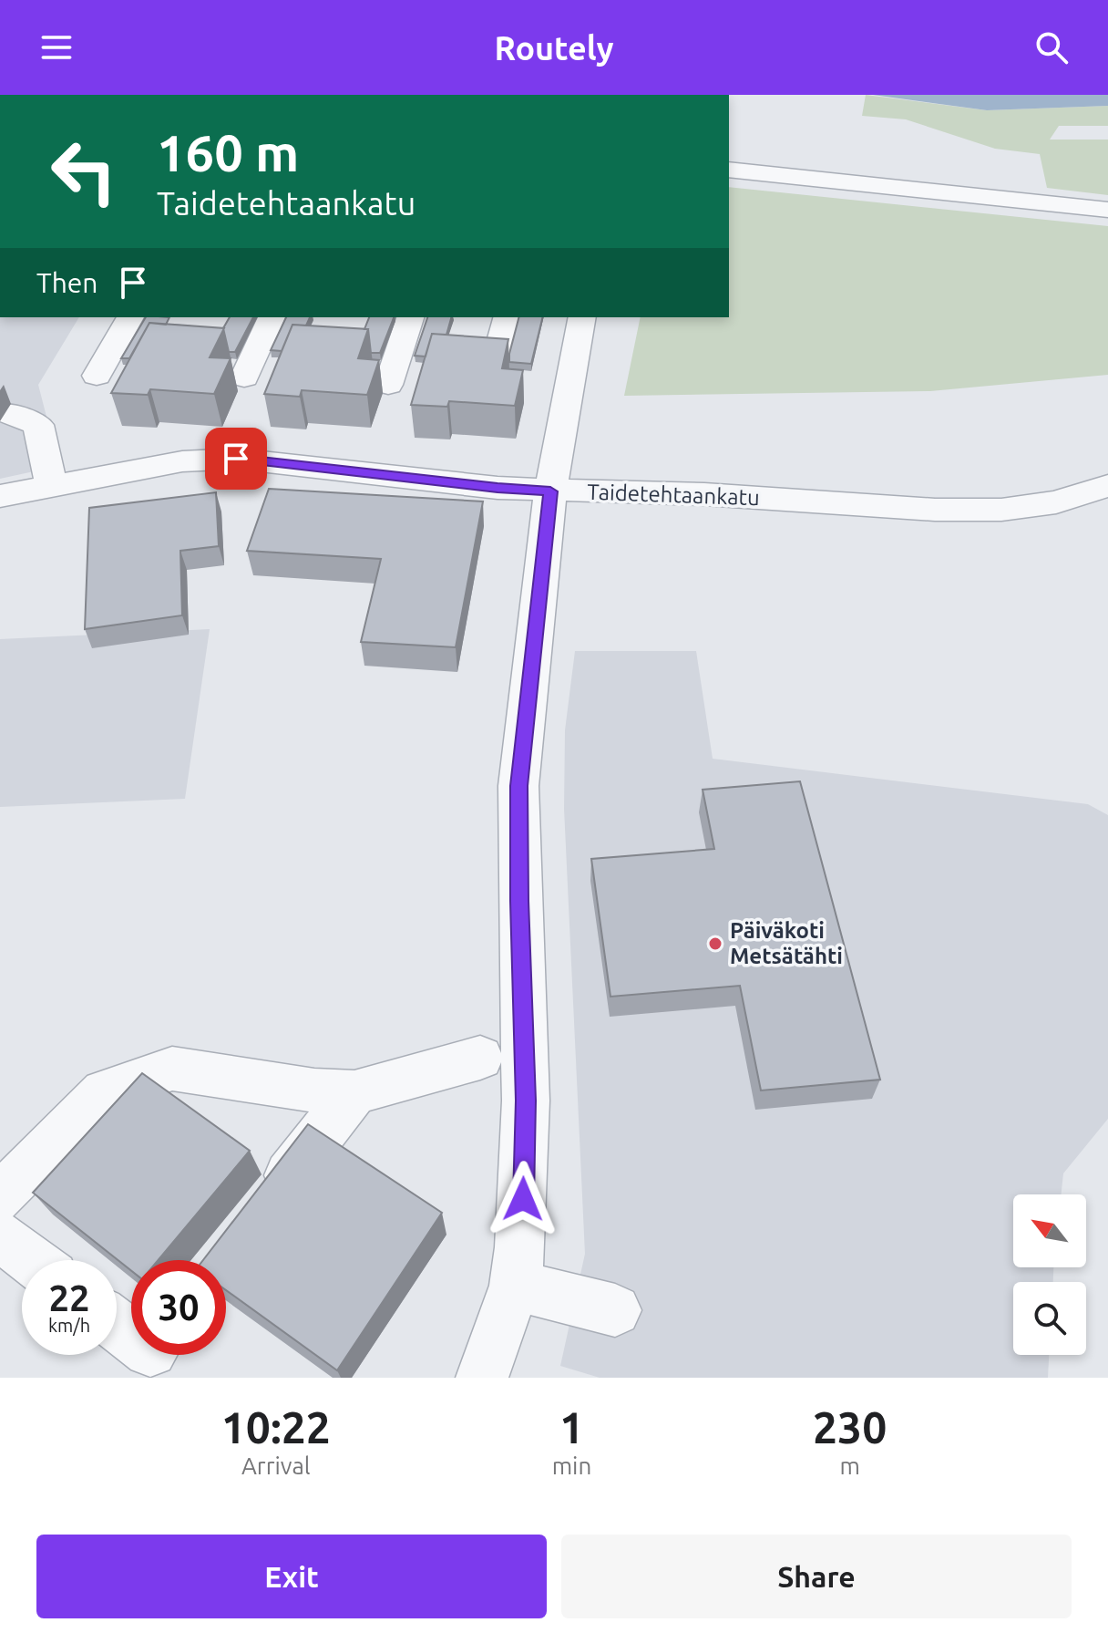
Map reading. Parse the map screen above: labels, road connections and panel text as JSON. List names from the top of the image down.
{
  "streets": {
    "street": ["Taidetehtaankatu"]
  },
  "places": ["Päiväkoti Metsätähti"],
  "north": "top left",
  "page": {
    "header": "Routely",
    "turn": ["160 m", "Taidetehtaankatu"],
    "then": "Then",
    "speed": "22 km/h",
    "limit": "30",
    "eta": [
      "10:22",
      "Arrival",
      "1",
      "min",
      "230",
      "m"
    ],
    "buttons": ["Exit", "Share"]
  }
}
